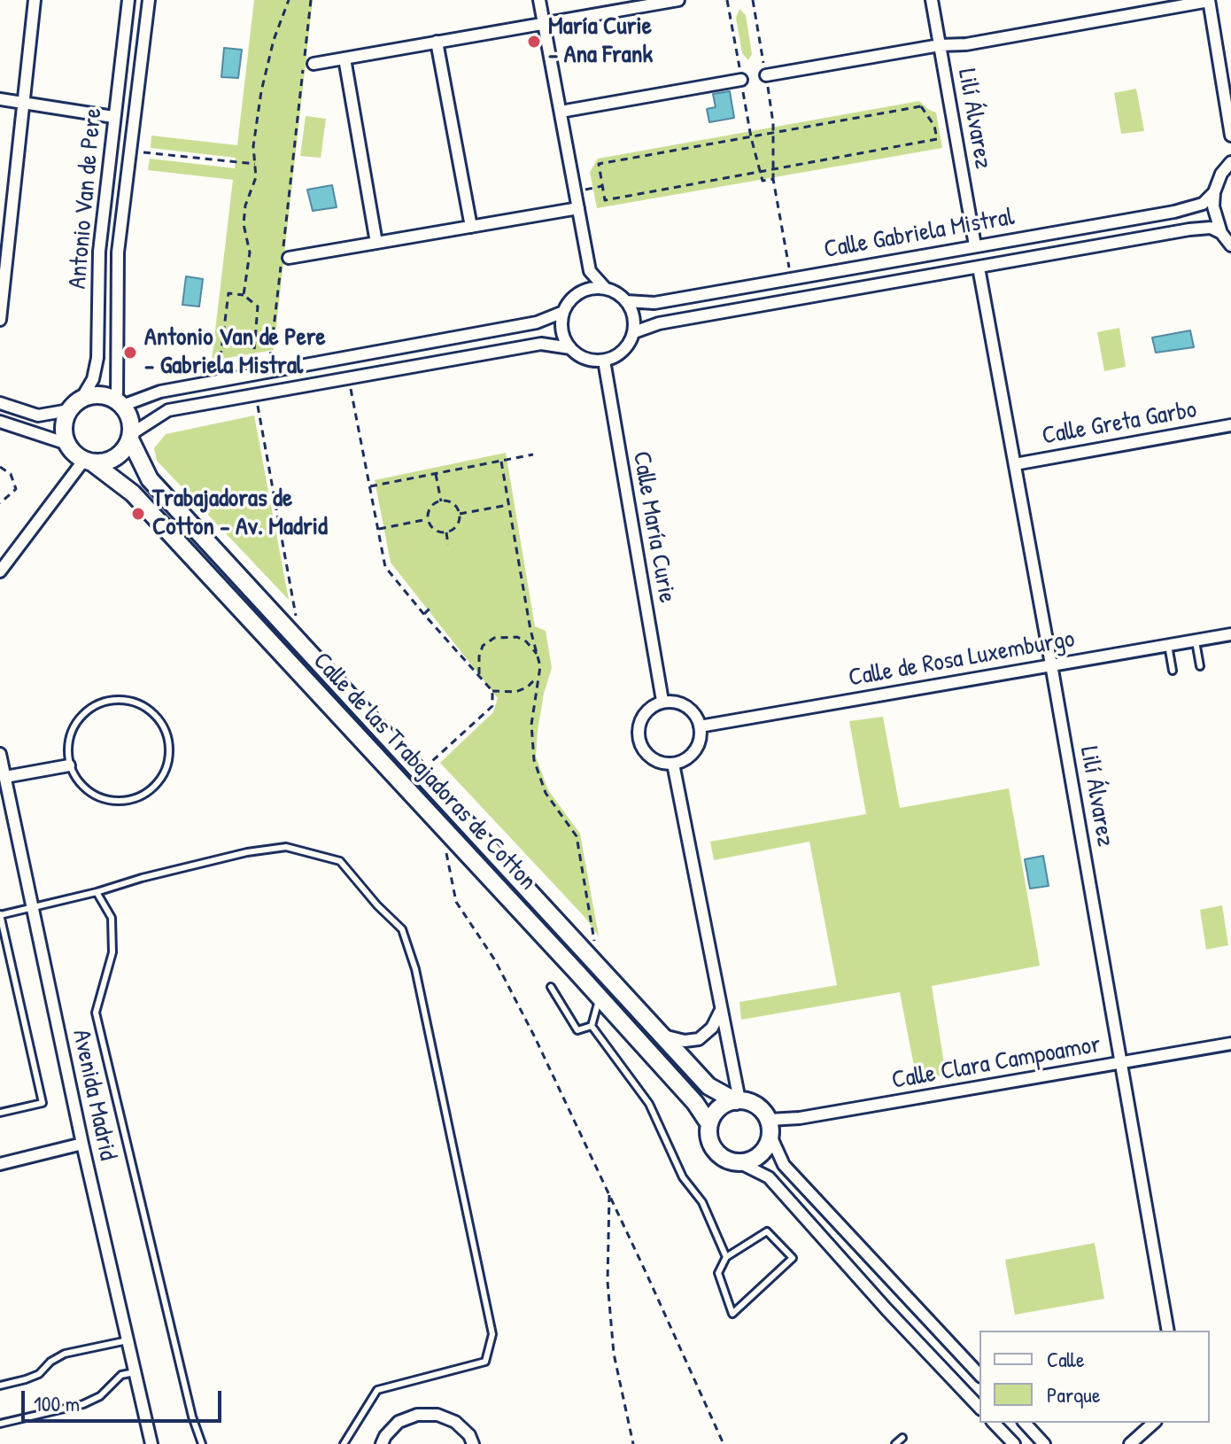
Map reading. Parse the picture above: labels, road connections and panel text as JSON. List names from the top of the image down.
{
  "streets": {
    "street": [
      "Lilí Álvarez",
      "Antonio Van de Pere",
      "Calle Gabriela Mistral",
      "Calle Greta Garbo",
      "Calle María Curie",
      "Calle de Rosa Luxemburgo",
      "Calle de las Trabajadoras de Cotton",
      "Calle Clara Campoamor",
      "Avenida Madrid"
    ]
  },
  "crossings": [
    ["Lilí Álvarez", "Calle Gabriela Mistral"],
    ["Lilí Álvarez", "Calle Greta Garbo"],
    ["Lilí Álvarez", "Calle de Rosa Luxemburgo"],
    ["Lilí Álvarez", "Calle Clara Campoamor"],
    ["Antonio Van de Pere", "Calle de las Trabajadoras de Cotton"],
    ["Calle Gabriela Mistral", "Calle María Curie"],
    ["Calle María Curie", "Calle de Rosa Luxemburgo"],
    ["Calle de las Trabajadoras de Cotton", "Calle Clara Campoamor"]
  ],
  "places": ["María Curie - Ana Frank", "Antonio Van de Pere - Gabriela Mistral", "Trabajadoras de Cotton - Av. Madrid"],
  "legend": ["Calle", "Parque"],
  "scale_bar": "100 m"
}
